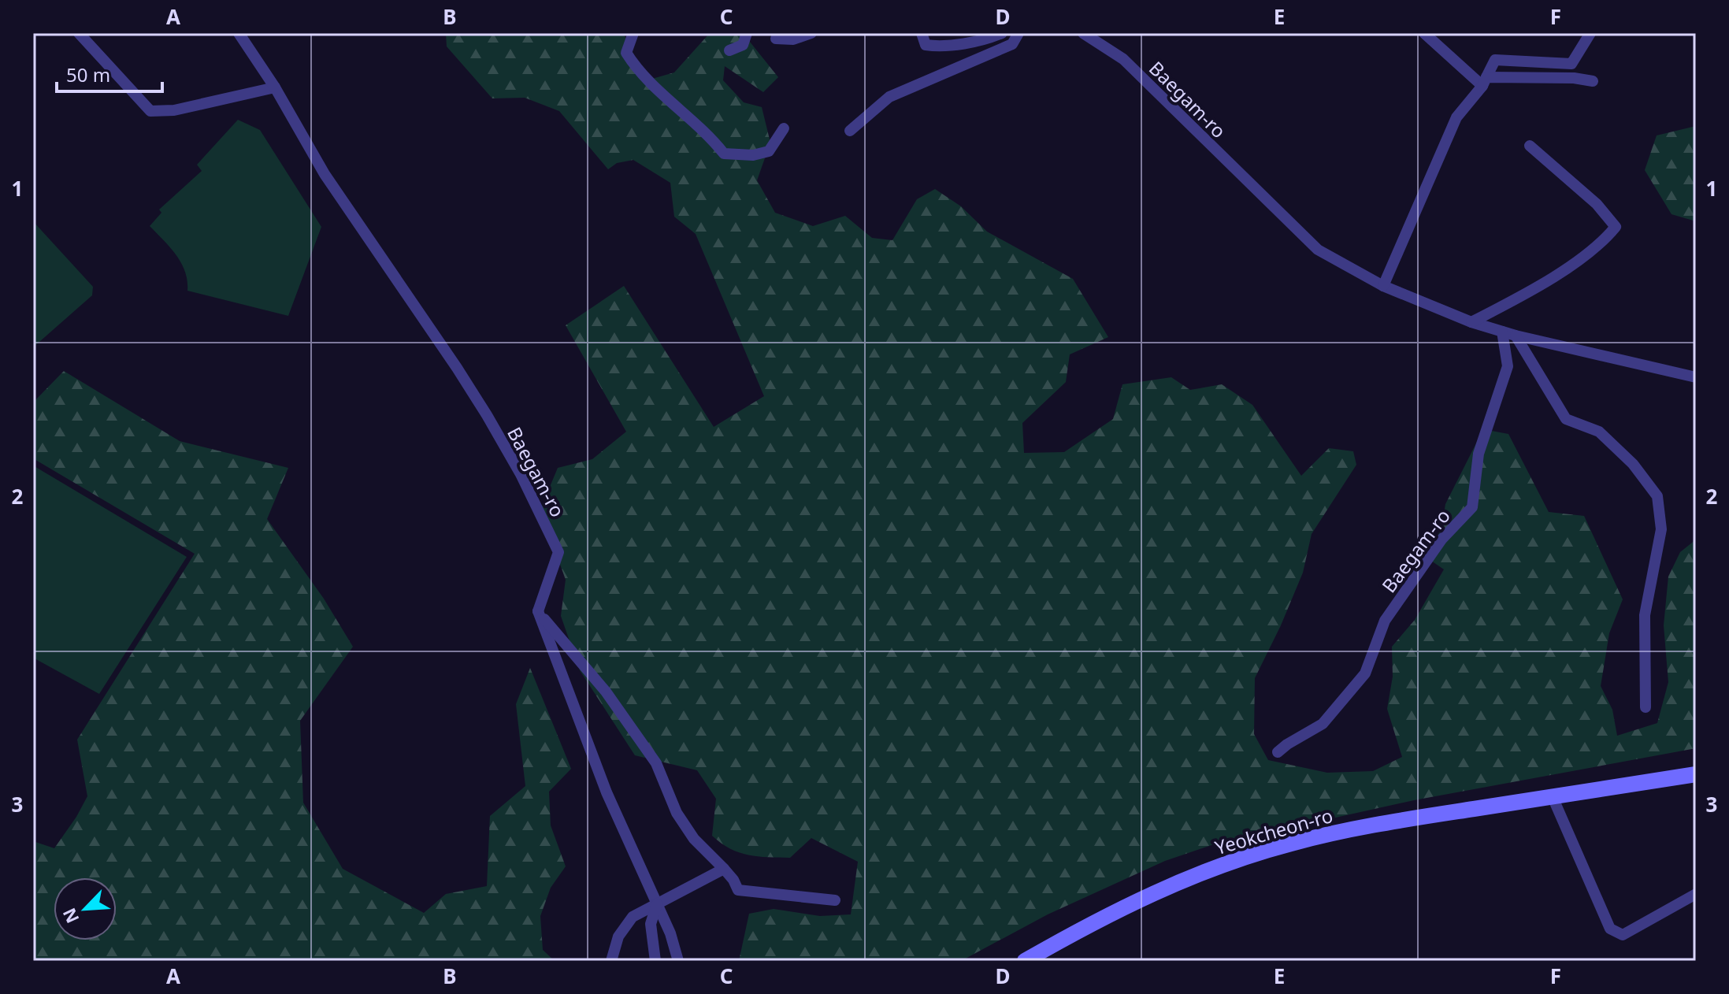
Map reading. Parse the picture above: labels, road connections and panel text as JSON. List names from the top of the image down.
{
  "streets": {
    "street": ["Baegam-ro", "Yeokcheon-ro"]
  },
  "scale_bar": "50 m",
  "north": "bottom left",
  "grid": {
    "columns": [
      "A",
      "B",
      "C",
      "D",
      "E",
      "F"
    ],
    "rows": ["1", "2", "3"]
  }
}
